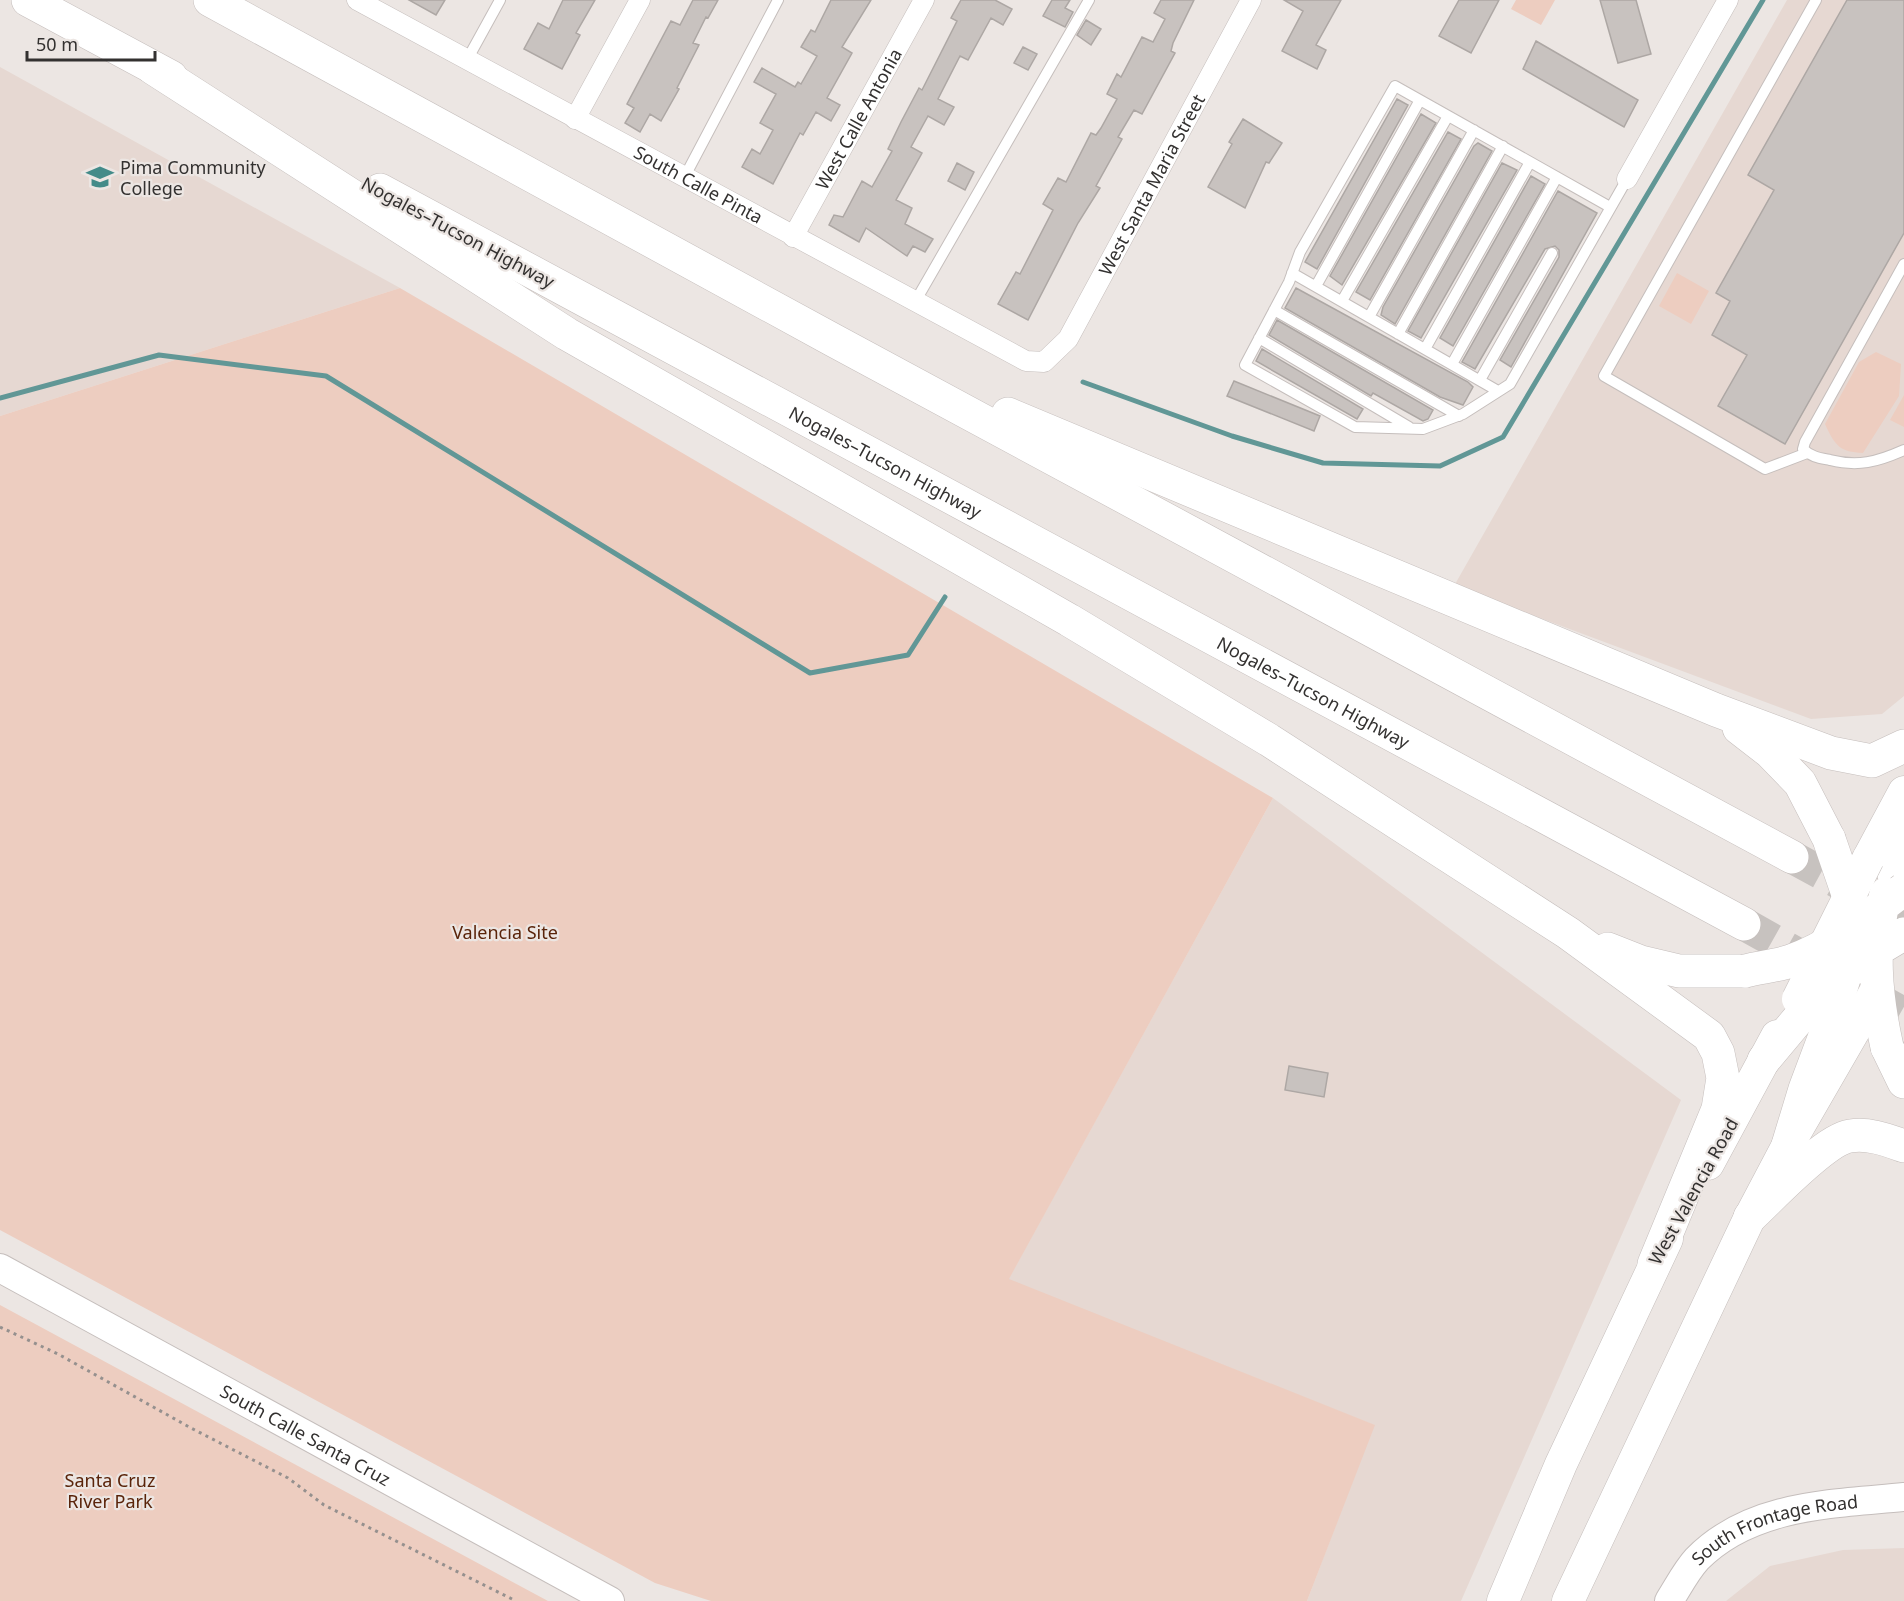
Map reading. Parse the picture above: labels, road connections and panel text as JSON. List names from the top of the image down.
{
  "streets": {
    "highway": ["Nogales–Tucson Highway"],
    "main road": ["West Valencia Road"],
    "street": [
      "West Calle Antonia",
      "West Santa Maria Street",
      "South Calle Pinta",
      "South Calle Santa Cruz",
      "South Frontage Road"
    ]
  },
  "crossings": [
    ["West Calle Antonia", "South Calle Pinta"],
    ["West Santa Maria Street", "South Calle Pinta"]
  ],
  "parks": ["Valencia Site", "Santa Cruz River Park"],
  "places": {
    "school or university": ["Pima Community College"]
  },
  "scale_bar": "50 m"
}
